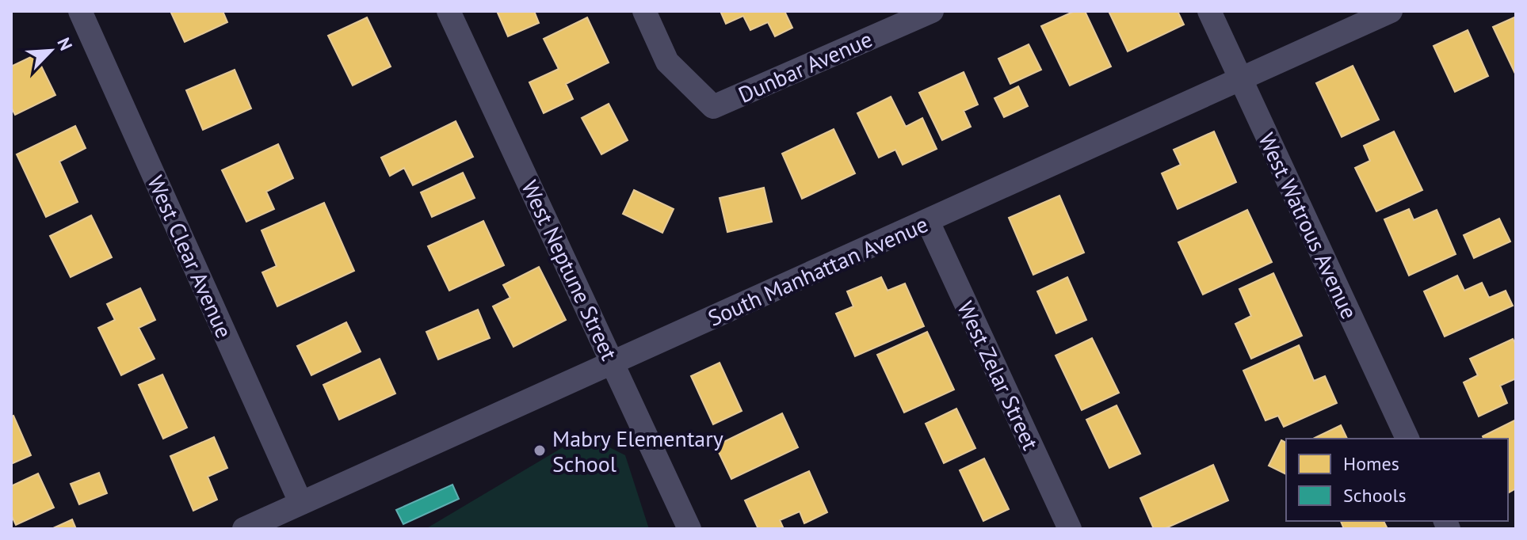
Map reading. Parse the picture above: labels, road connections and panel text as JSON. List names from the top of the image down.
{
  "streets": {
    "street": [
      "Dunbar Avenue",
      "West Watrous Avenue",
      "West Clear Avenue",
      "West Neptune Street",
      "South Manhattan Avenue",
      "West Zelar Street"
    ]
  },
  "crossings": [
    ["West Watrous Avenue", "South Manhattan Avenue"],
    ["West Clear Avenue", "South Manhattan Avenue"],
    ["West Neptune Street", "South Manhattan Avenue"],
    ["South Manhattan Avenue", "West Zelar Street"]
  ],
  "places": ["Mabry Elementary School"],
  "legend": ["Homes", "Schools"],
  "north": "top right"
}
